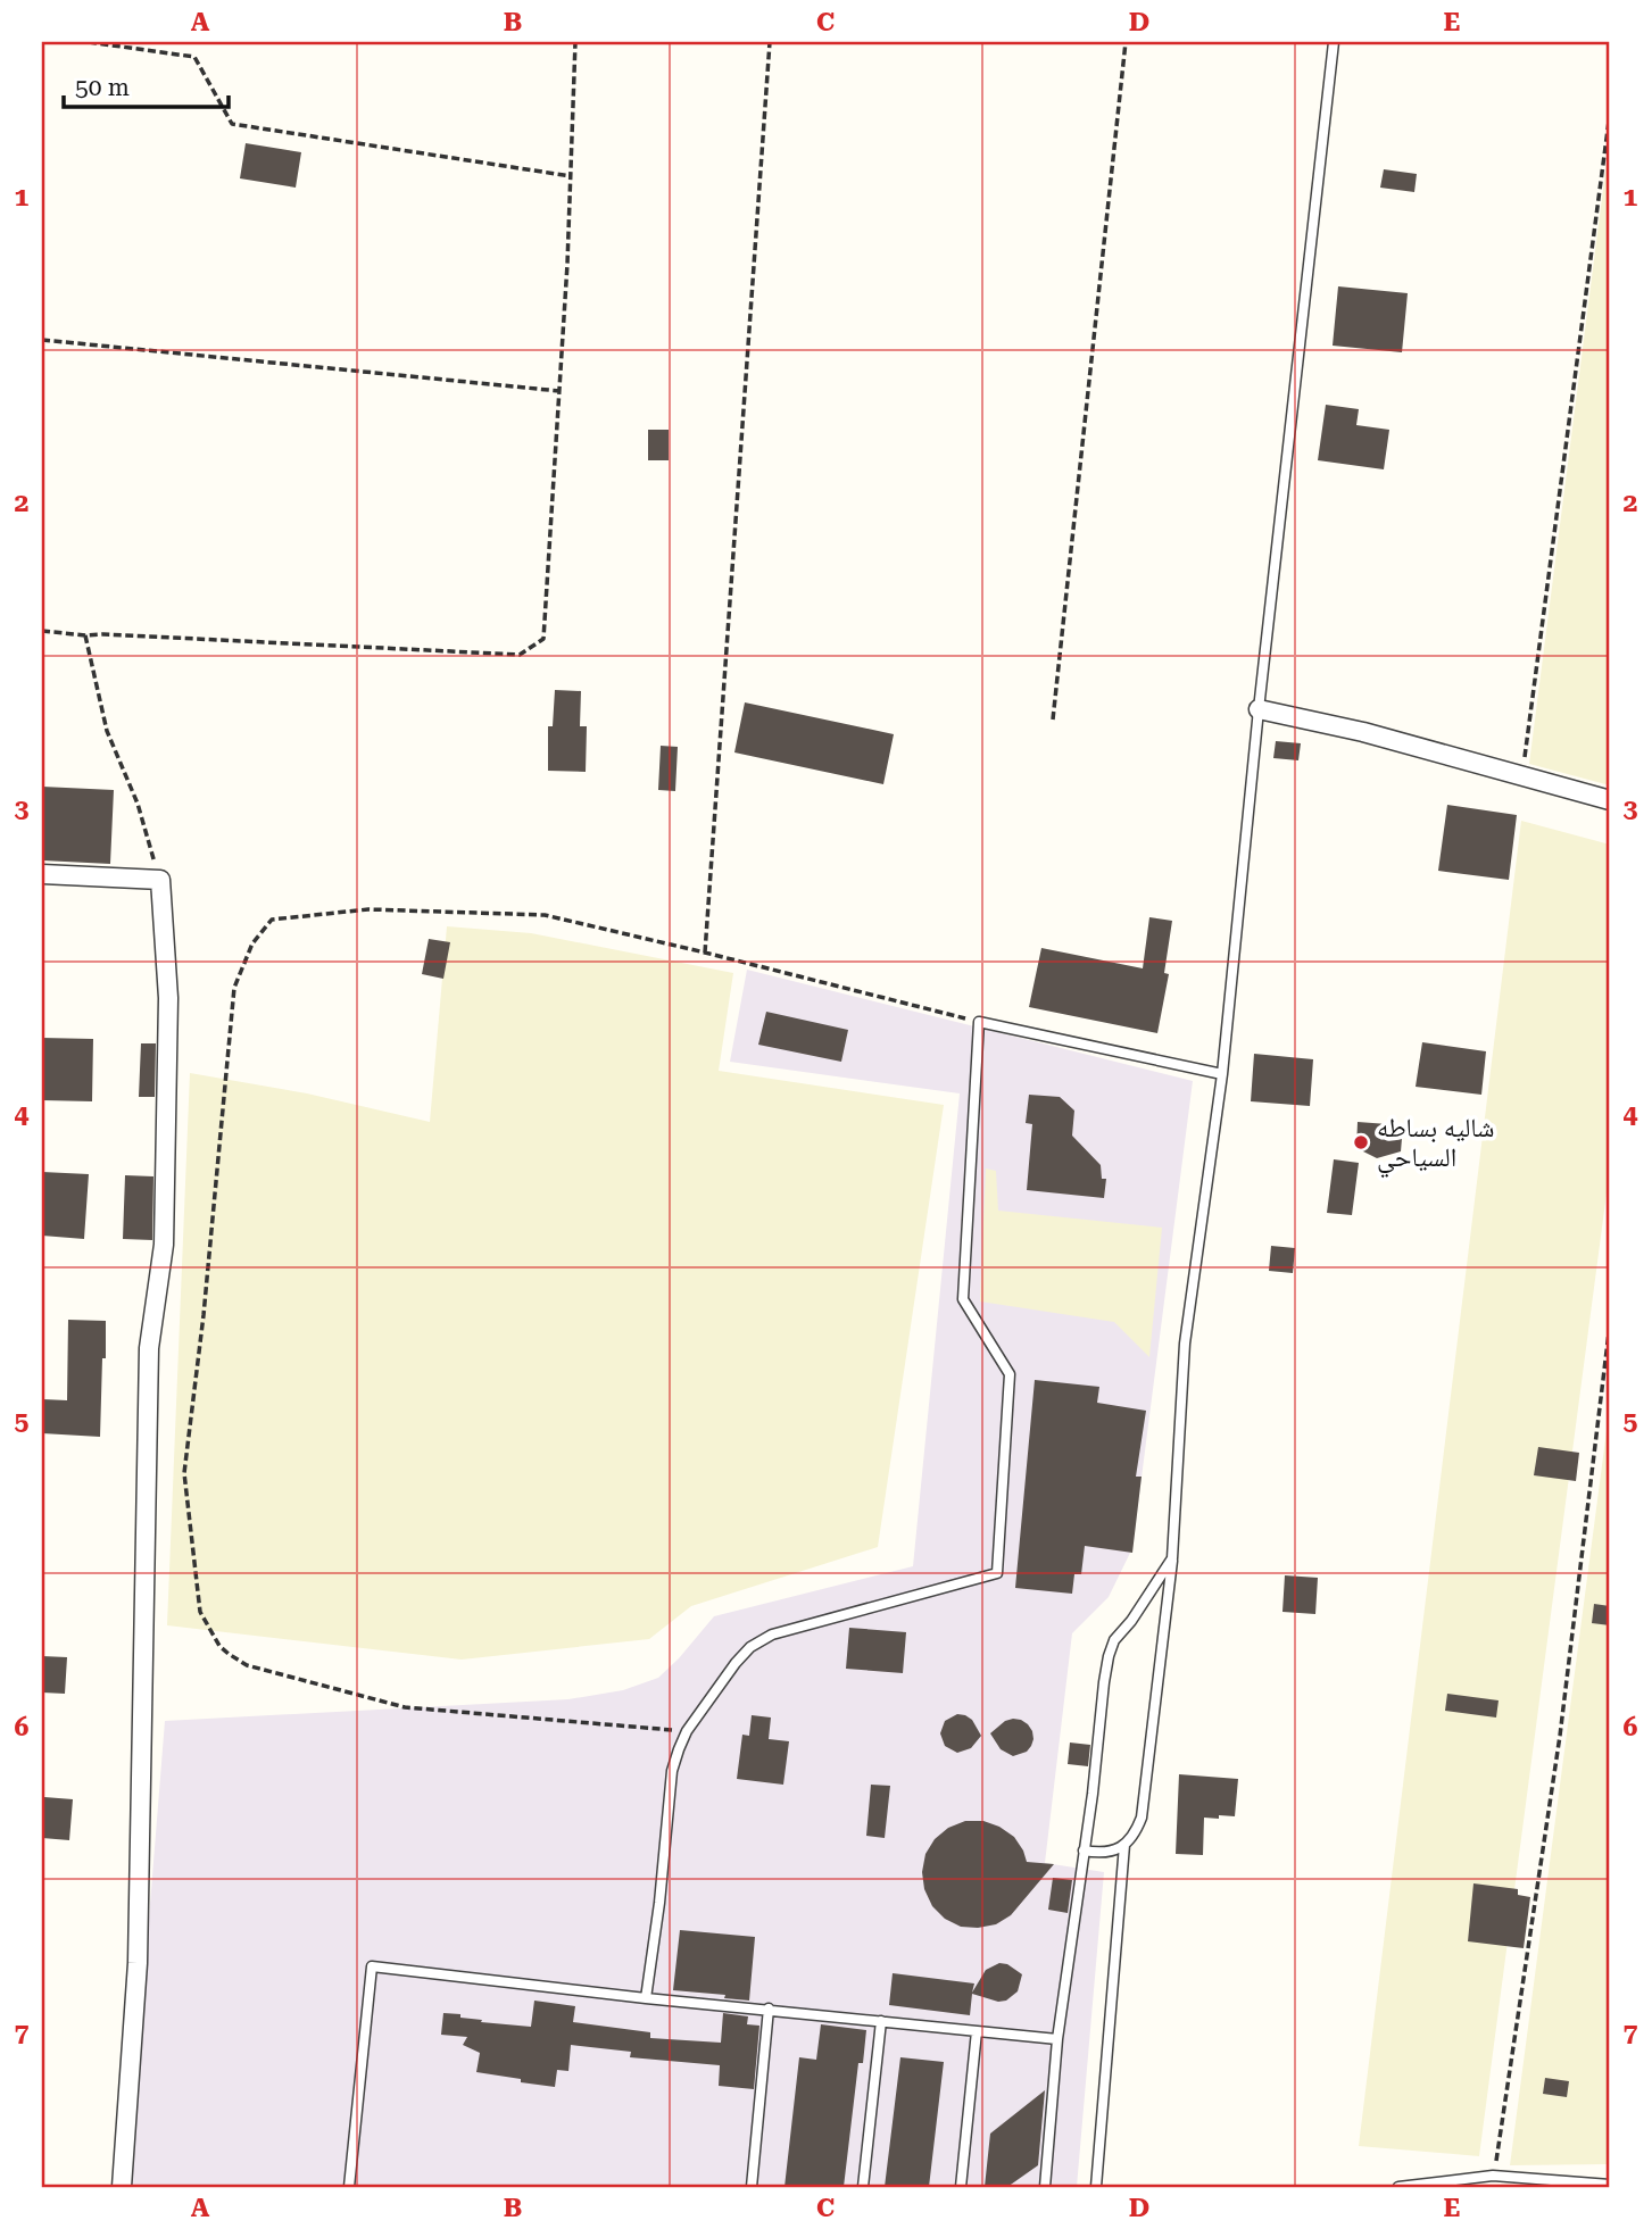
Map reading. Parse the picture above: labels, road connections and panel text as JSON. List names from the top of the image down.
{
  "places": ["شاليه بساطه السياحي"],
  "scale_bar": "50 m",
  "grid": {
    "columns": [
      "A",
      "B",
      "C",
      "D",
      "E"
    ],
    "rows": [
      "1",
      "2",
      "3",
      "4",
      "5",
      "6",
      "7"
    ]
  }
}
